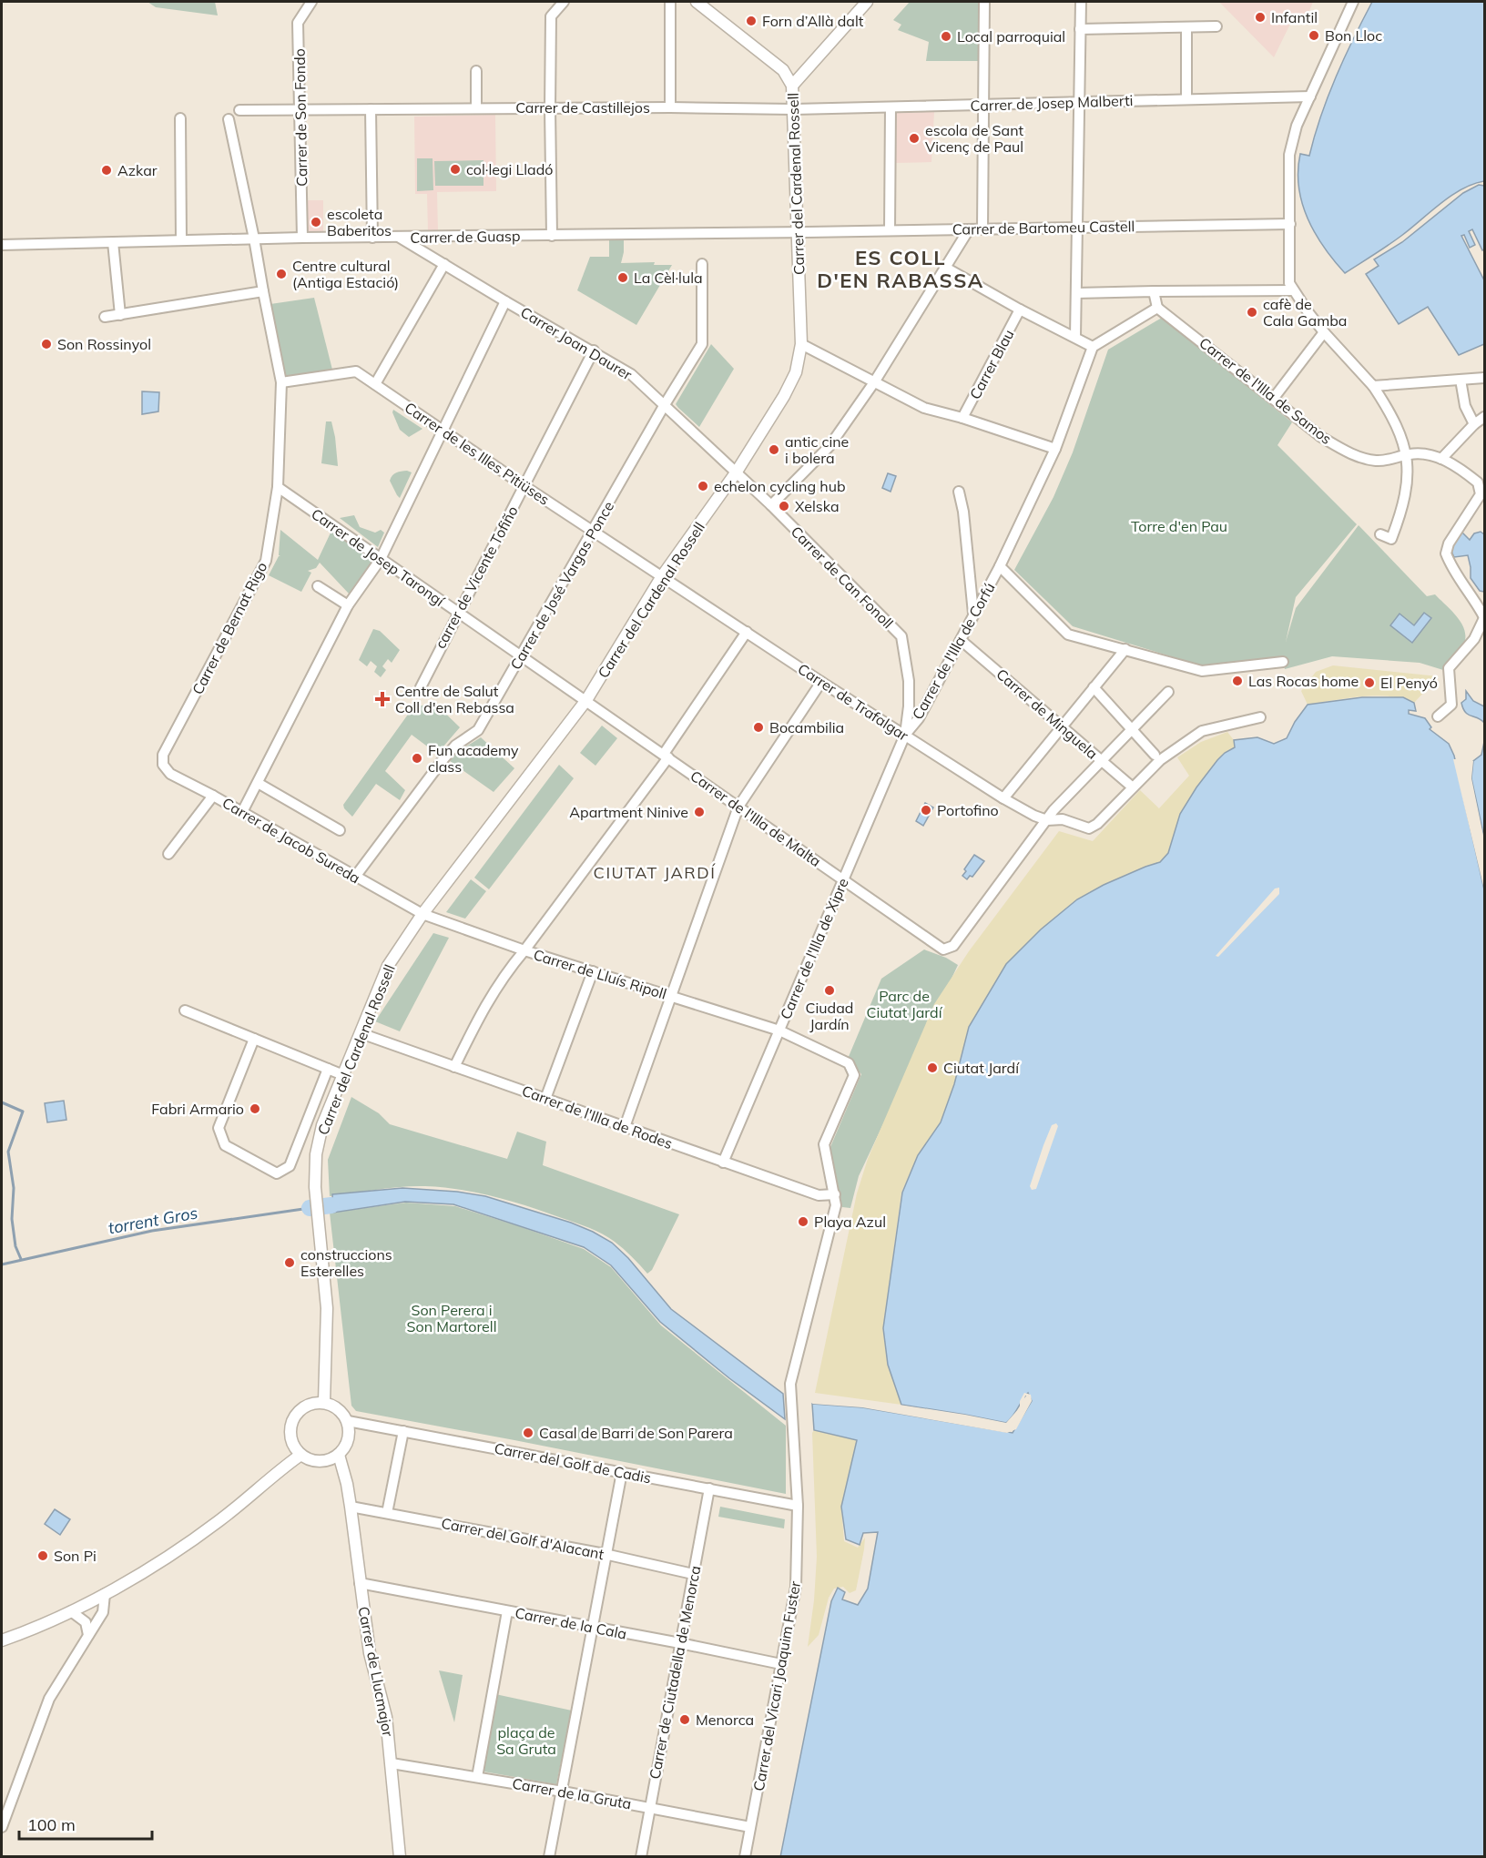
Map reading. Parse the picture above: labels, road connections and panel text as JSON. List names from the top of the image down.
{
  "streets": {
    "street": [
      "Carrer de Josep Malberti",
      "Carrer de Castillejos",
      "Carrer de Son Fondo",
      "Carrer del Cardenal Rossell",
      "Carrer de Bartomeu Castell",
      "Carrer de Guasp",
      "Carrer Joan Daurer",
      "Carrer Blau",
      "Carrer de l'Illa de Samos",
      "Carrer de les Illes Pitiüses",
      "Carrer de Josep Tarongí",
      "carrer de Vicente Tofiño",
      "Carrer de Can Fonoll",
      "Carrer de José Vargas Ponce",
      "Carrer de Bernat Rigo",
      "Carrer de l'Illa de Corfú",
      "Carrer de Trafalgar",
      "Carrer de Minguela",
      "Carrer de l'Illa de Malta",
      "Carrer de Jacob Sureda",
      "Carrer de l'Illa de Xipre",
      "Carrer de Lluís Ripoll",
      "Carrer de l'Illa de Rodes",
      "Carrer del Golf de Cadis",
      "Carrer del Golf d'Alacant",
      "Carrer de la Cala",
      "Carrer de Llucmajor",
      "Carrer de Ciutadella de Menorca",
      "Carrer del Vicari Joaquim Fuster",
      "Carrer de la Gruta"
    ]
  },
  "crossings": [
    ["Carrer de Josep Malberti", "Carrer de Castillejos"],
    ["Carrer de Josep Malberti", "Carrer del Cardenal Rossell"],
    ["Carrer de Castillejos", "Carrer de Son Fondo"],
    ["Carrer de Castillejos", "Carrer del Cardenal Rossell"],
    ["Carrer de Son Fondo", "Carrer de Guasp"],
    ["Carrer del Cardenal Rossell", "Carrer de Bartomeu Castell"],
    ["Carrer del Cardenal Rossell", "Carrer de Guasp"],
    ["Carrer del Cardenal Rossell", "Carrer Joan Daurer"],
    ["Carrer del Cardenal Rossell", "Carrer de les Illes Pitiüses"],
    ["Carrer del Cardenal Rossell", "Carrer de Josep Tarongí"],
    ["Carrer del Cardenal Rossell", "Carrer de Can Fonoll"],
    ["Carrer del Cardenal Rossell", "Carrer de Trafalgar"],
    ["Carrer del Cardenal Rossell", "Carrer de l'Illa de Malta"],
    ["Carrer del Cardenal Rossell", "Carrer de Jacob Sureda"],
    ["Carrer del Cardenal Rossell", "Carrer de Lluís Ripoll"],
    ["Carrer del Cardenal Rossell", "Carrer de l'Illa de Rodes"],
    ["Carrer del Cardenal Rossell", "Carrer del Golf de Cadis"],
    ["Carrer del Cardenal Rossell", "Carrer de Llucmajor"],
    ["Carrer de Bartomeu Castell", "Carrer de Guasp"],
    ["Carrer de Guasp", "Carrer Joan Daurer"],
    ["Carrer de Guasp", "Carrer de Bernat Rigo"],
    ["Carrer Joan Daurer", "carrer de Vicente Tofiño"],
    ["Carrer Joan Daurer", "Carrer de Can Fonoll"],
    ["Carrer Joan Daurer", "Carrer de José Vargas Ponce"],
    ["Carrer de les Illes Pitiüses", "carrer de Vicente Tofiño"],
    ["Carrer de les Illes Pitiüses", "Carrer de José Vargas Ponce"],
    ["Carrer de les Illes Pitiüses", "Carrer de Bernat Rigo"],
    ["Carrer de les Illes Pitiüses", "Carrer de Trafalgar"],
    ["Carrer de Josep Tarongí", "carrer de Vicente Tofiño"],
    ["Carrer de Josep Tarongí", "Carrer de José Vargas Ponce"],
    ["Carrer de Josep Tarongí", "Carrer de Bernat Rigo"],
    ["Carrer de Josep Tarongí", "Carrer de l'Illa de Malta"],
    ["Carrer de Can Fonoll", "Carrer de l'Illa de Corfú"],
    ["Carrer de Can Fonoll", "Carrer de Trafalgar"],
    ["Carrer de Can Fonoll", "Carrer de l'Illa de Xipre"],
    ["Carrer de José Vargas Ponce", "Carrer de Jacob Sureda"],
    ["Carrer de Bernat Rigo", "Carrer de Jacob Sureda"],
    ["Carrer de l'Illa de Corfú", "Carrer de Trafalgar"],
    ["Carrer de l'Illa de Corfú", "Carrer de Minguela"],
    ["Carrer de l'Illa de Corfú", "Carrer de l'Illa de Xipre"],
    ["Carrer de Trafalgar", "Carrer de Minguela"],
    ["Carrer de Trafalgar", "Carrer de l'Illa de Malta"],
    ["Carrer de Trafalgar", "Carrer de l'Illa de Xipre"],
    ["Carrer de l'Illa de Malta", "Carrer de l'Illa de Xipre"],
    ["Carrer de Jacob Sureda", "Carrer de Lluís Ripoll"],
    ["Carrer de l'Illa de Xipre", "Carrer de Lluís Ripoll"],
    ["Carrer de l'Illa de Xipre", "Carrer de l'Illa de Rodes"],
    ["Carrer de Lluís Ripoll", "Carrer del Vicari Joaquim Fuster"],
    ["Carrer de l'Illa de Rodes", "Carrer del Vicari Joaquim Fuster"],
    ["Carrer del Golf de Cadis", "Carrer de Llucmajor"],
    ["Carrer del Golf de Cadis", "Carrer de Ciutadella de Menorca"],
    ["Carrer del Golf de Cadis", "Carrer del Vicari Joaquim Fuster"],
    ["Carrer del Golf d'Alacant", "Carrer de Llucmajor"],
    ["Carrer del Golf d'Alacant", "Carrer de Ciutadella de Menorca"],
    ["Carrer de la Cala", "Carrer de Llucmajor"],
    ["Carrer de la Cala", "Carrer de Ciutadella de Menorca"],
    ["Carrer de la Cala", "Carrer del Vicari Joaquim Fuster"],
    ["Carrer de Llucmajor", "Carrer de la Gruta"],
    ["Carrer de Ciutadella de Menorca", "Carrer de la Gruta"],
    ["Carrer del Vicari Joaquim Fuster", "Carrer de la Gruta"]
  ],
  "districts": ["ES COLL D'EN RABASSA", "CIUTAT JARDÍ"],
  "water": ["torrent Gros"],
  "parks": [
    "Torre d'en Pau",
    "Parc de Ciutat Jardí",
    "Son Perera i Son Martorell",
    "plaça de Sa Gruta"
  ],
  "places": {
    "other": [
      "Infantil",
      "Forn d’Allà dalt",
      "Bon Lloc",
      "Local parroquial",
      "escola de Sant Vicenç de Paul",
      "col·legi Lladó",
      "Azkar",
      "escoleta Baberitos",
      "Centre cultural (Antiga Estació)",
      "La Cèl·lula",
      "cafè de Cala Gamba",
      "Son Rossinyol",
      "antic cine i bolera",
      "echelon cycling hub",
      "Xelska",
      "Las Rocas home",
      "El Penyó",
      "Bocambilia",
      "Fun academy class",
      "Portofino",
      "Apartment Ninive",
      "Ciudad Jardín",
      "Ciutat Jardí",
      "Fabri Armario",
      "Playa Azul",
      "construccions Esterelles",
      "Casal de Barri de Son Parera",
      "Son Pi",
      "Menorca"
    ],
    "health": ["Centre de Salut Coll d'en Rebassa"]
  },
  "scale_bar": "100 m"
}
